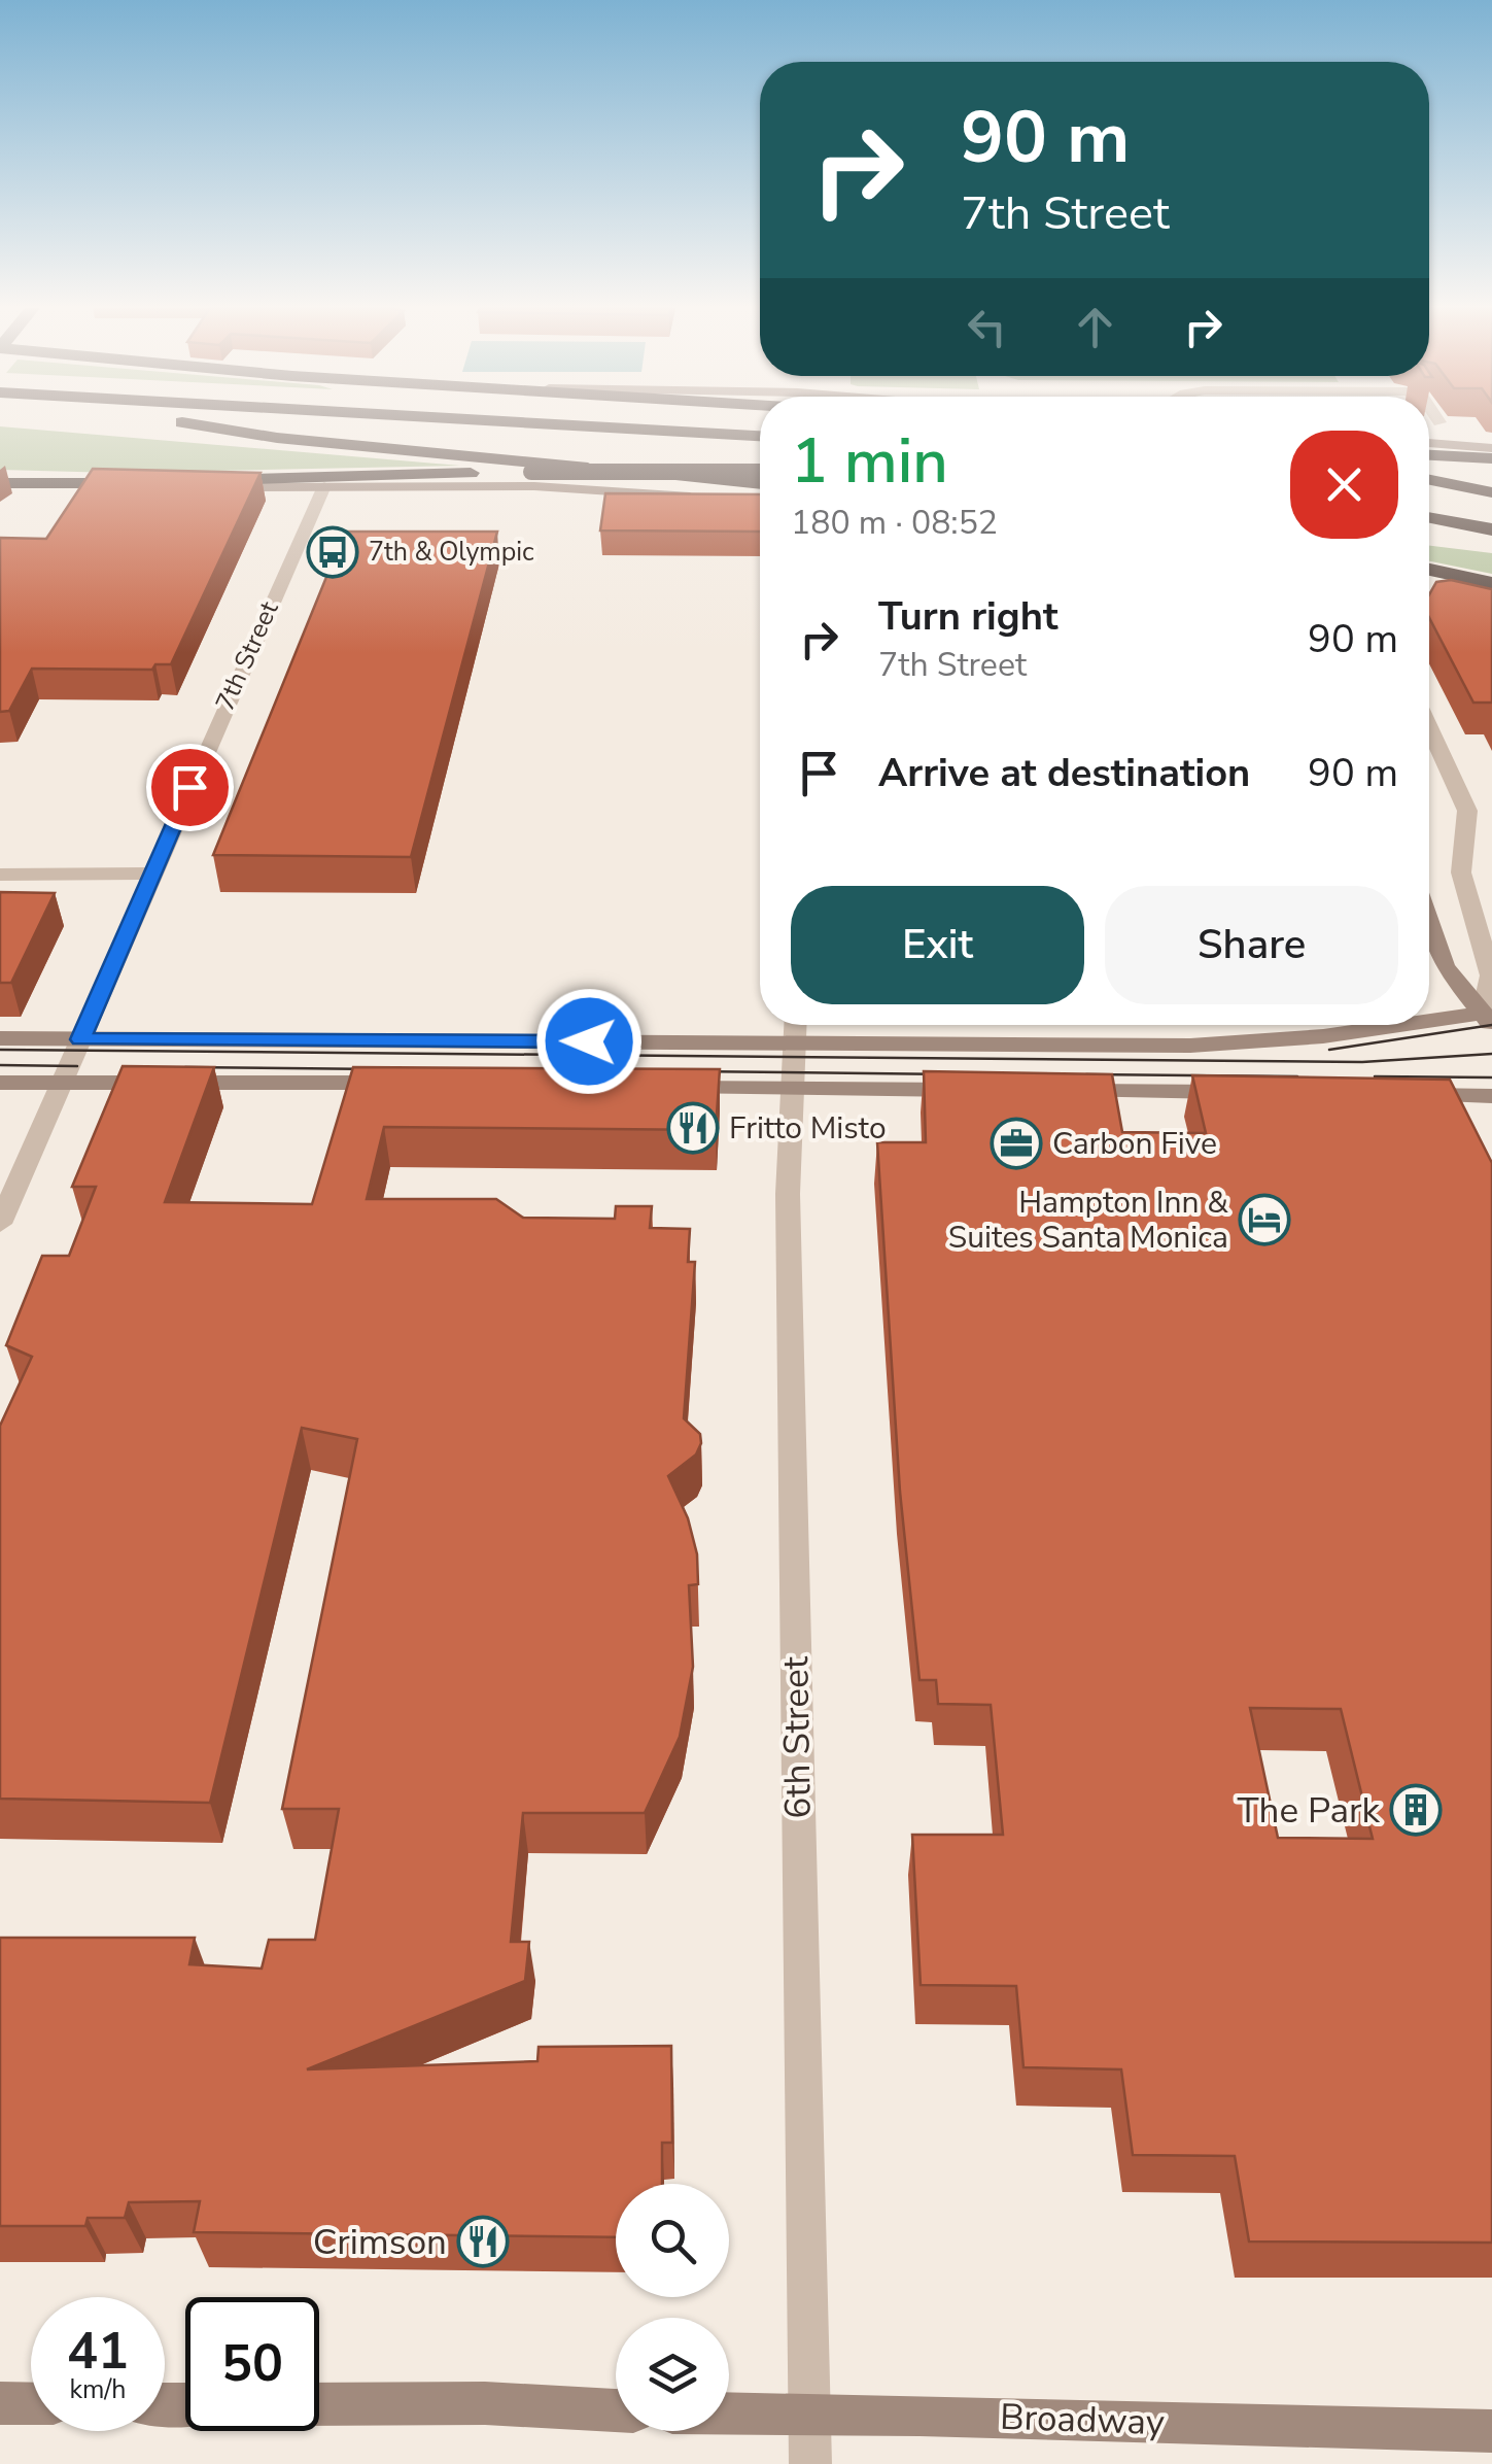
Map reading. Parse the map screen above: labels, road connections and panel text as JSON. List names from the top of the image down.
{
  "streets": {
    "main road": ["Broadway"],
    "street": ["7th Street", "6th Street"]
  },
  "crossings": [
    ["6th Street", "Broadway"]
  ],
  "places": {
    "bus stop": ["7th & Olympic"],
    "restaurant": ["Fritto Misto", "Crimson"],
    "office": ["Carbon Five"],
    "hotel": ["Hampton Inn & Suites Santa Monica"],
    "building": ["The Park"]
  },
  "page": {
    "turn": ["90 m", "7th Street"],
    "heading": ["1 min", "180 m · 08:52"],
    "list": [
      {
        "name": "Turn right",
        "note": "7th Street",
        "value": "90 m"
      },
      {
        "name": "Arrive at destination",
        "value": "90 m"
      }
    ],
    "buttons": ["Exit", "Share"],
    "speed": "41 km/h",
    "limit": "50"
  }
}
